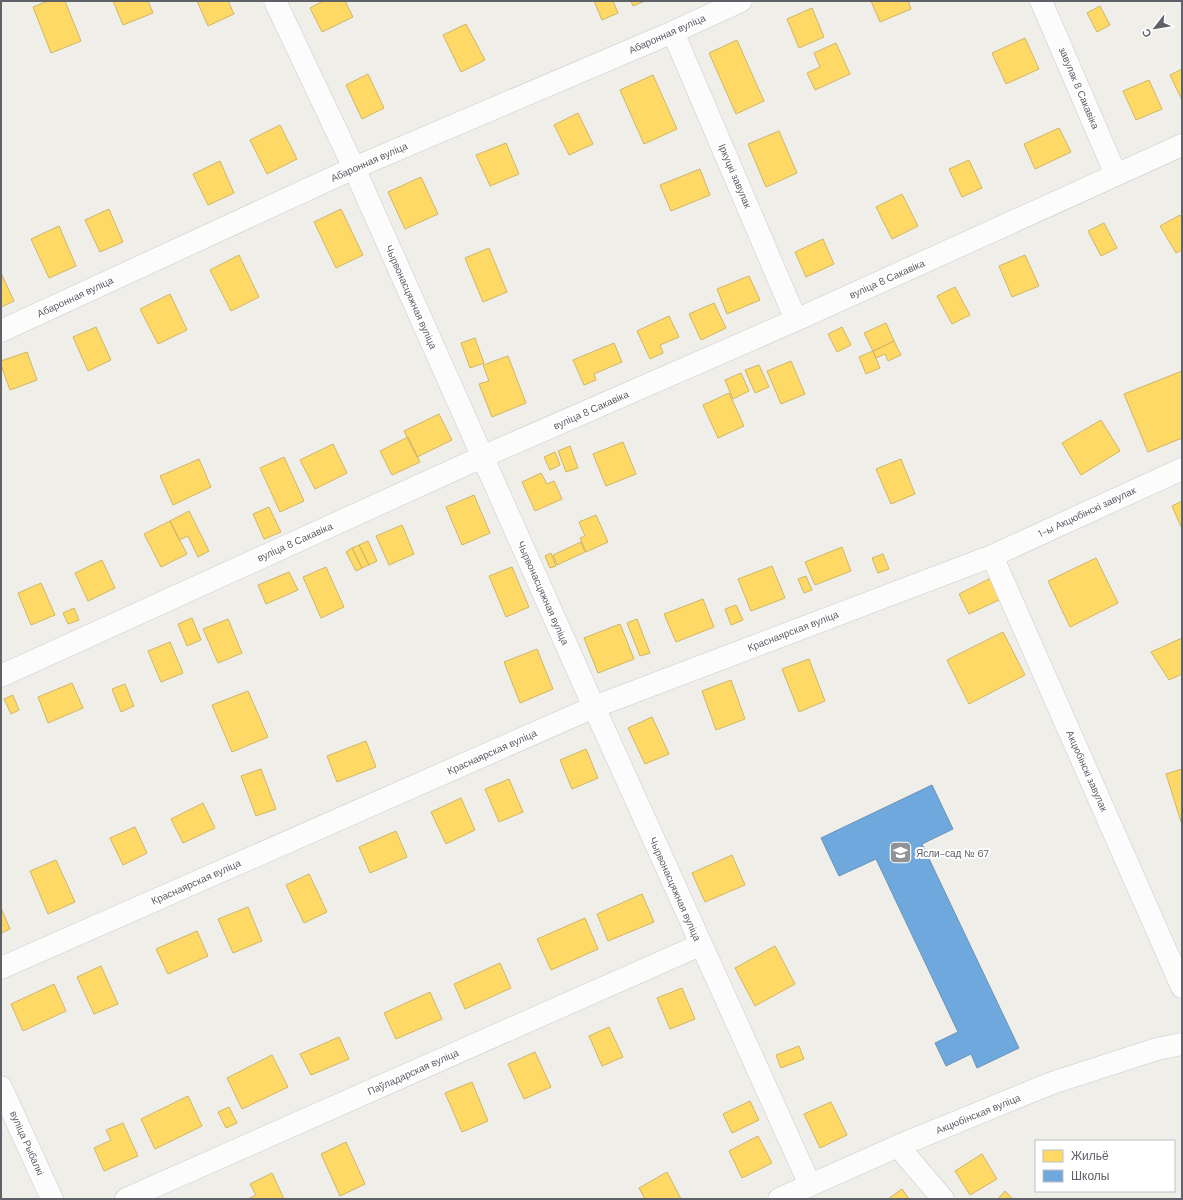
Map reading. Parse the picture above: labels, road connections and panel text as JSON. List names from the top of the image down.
{
  "streets": {
    "street": [
      "Абаронная вуліца",
      "завулак 8 Сакавіка",
      "Іркуцкі завулак",
      "вуліца 8 Сакавіка",
      "Чырвонасцяжная вуліца",
      "1-ы Акцюбінскі завулак",
      "Краснаярская вуліца",
      "Акцюбінскі завулак",
      "Паўладарская вуліца",
      "Акцюбінская вуліца",
      "вуліца Рыбалкі"
    ]
  },
  "crossings": [
    ["Абаронная вуліца", "Іркуцкі завулак"],
    ["Абаронная вуліца", "Чырвонасцяжная вуліца"],
    ["завулак 8 Сакавіка", "вуліца 8 Сакавіка"],
    ["Іркуцкі завулак", "вуліца 8 Сакавіка"],
    ["вуліца 8 Сакавіка", "Чырвонасцяжная вуліца"],
    ["Чырвонасцяжная вуліца", "Краснаярская вуліца"],
    ["Чырвонасцяжная вуліца", "Паўладарская вуліца"],
    ["Чырвонасцяжная вуліца", "Акцюбінская вуліца"],
    ["1-ы Акцюбінскі завулак", "Краснаярская вуліца"],
    ["1-ы Акцюбінскі завулак", "Акцюбінскі завулак"],
    ["Краснаярская вуліца", "Акцюбінскі завулак"]
  ],
  "places": {
    "school or university": ["Ясли-сад № 67"]
  },
  "legend": ["Жильё", "Школы"],
  "north": "bottom left"
}
